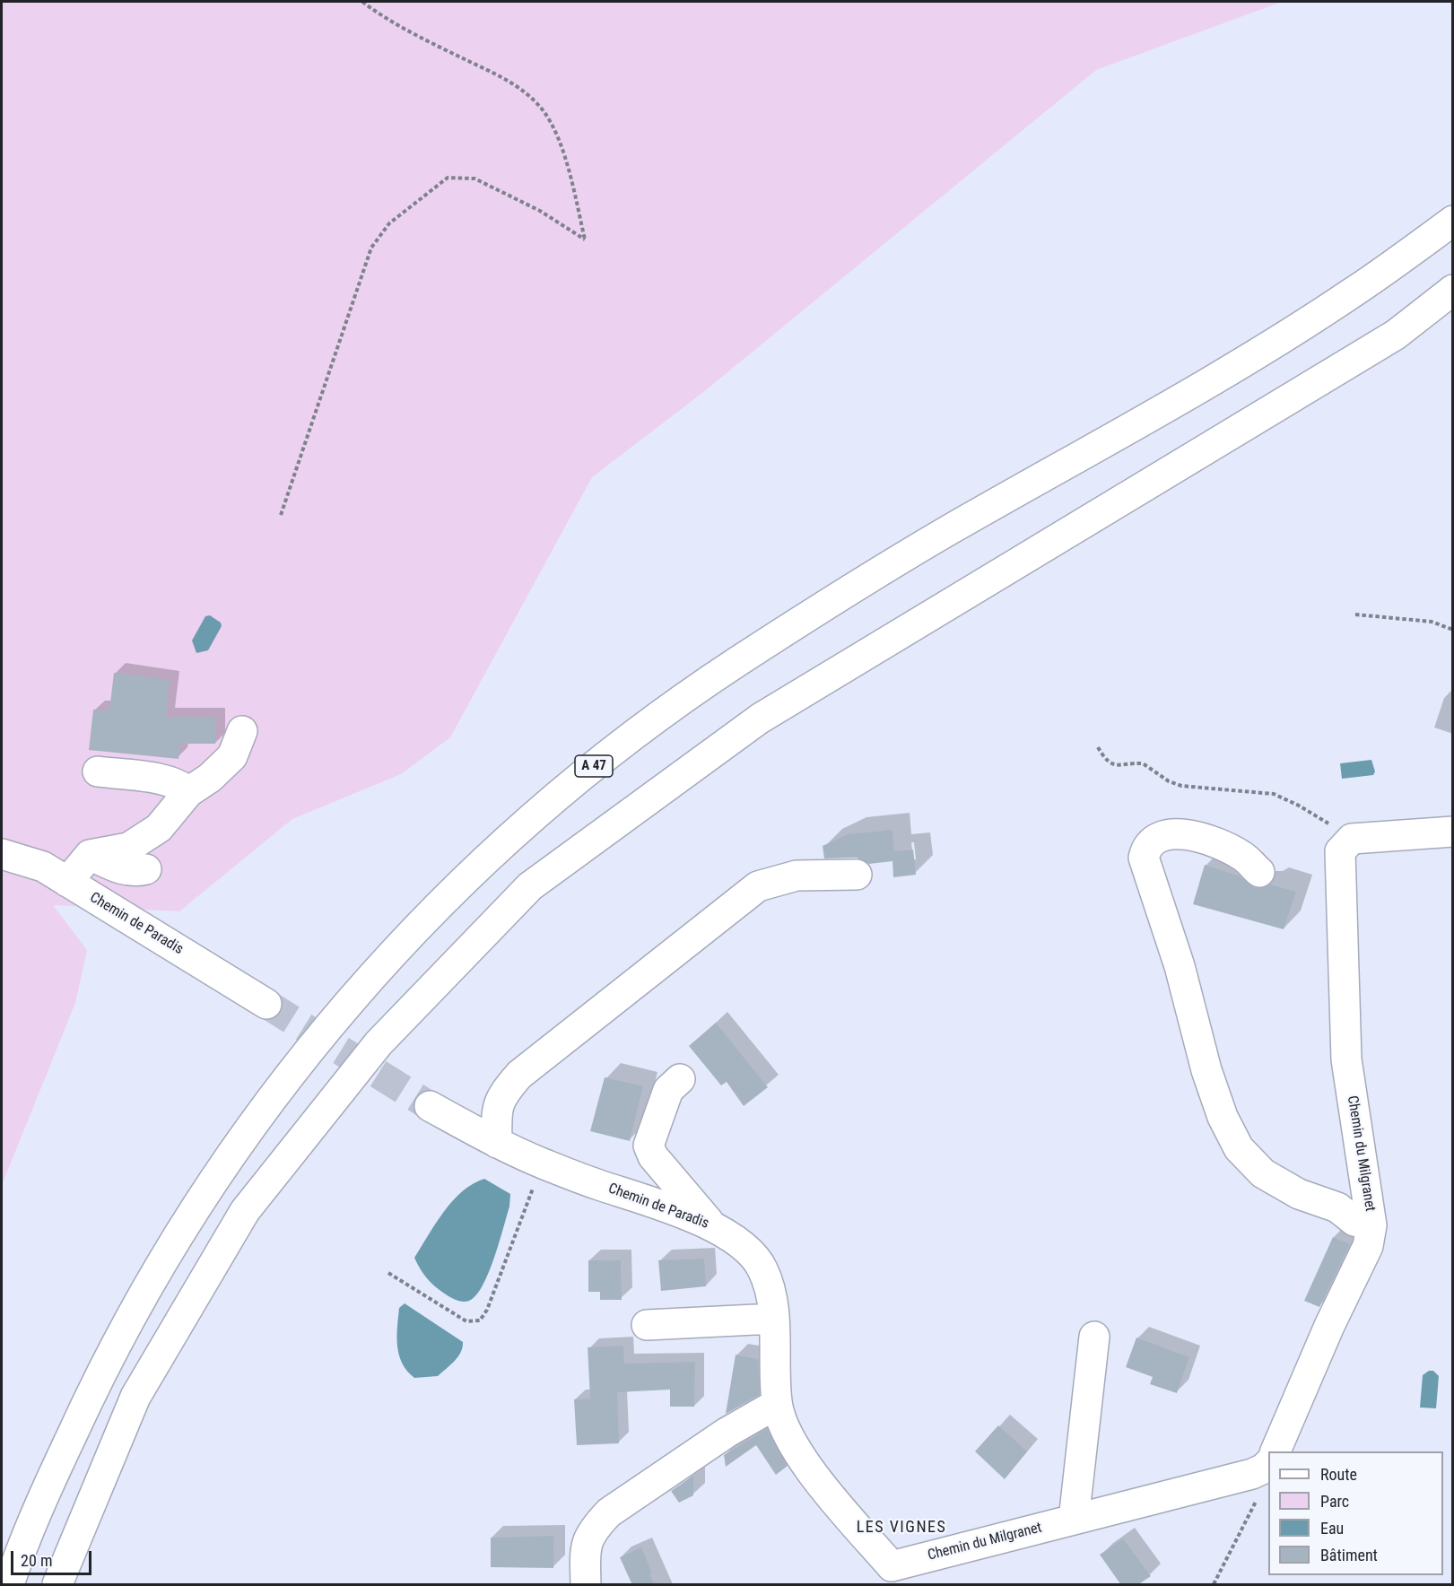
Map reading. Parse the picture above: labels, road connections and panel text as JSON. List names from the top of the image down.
{
  "streets": {
    "main road": ["A 47", "Chemin de Paradis", "Chemin du Milgranet"]
  },
  "crossings": [
    ["Chemin de Paradis", "Chemin du Milgranet"]
  ],
  "districts": ["LES VIGNES"],
  "legend": [
    "Route",
    "Parc",
    "Eau",
    "Bâtiment"
  ],
  "scale_bar": "20 m"
}
